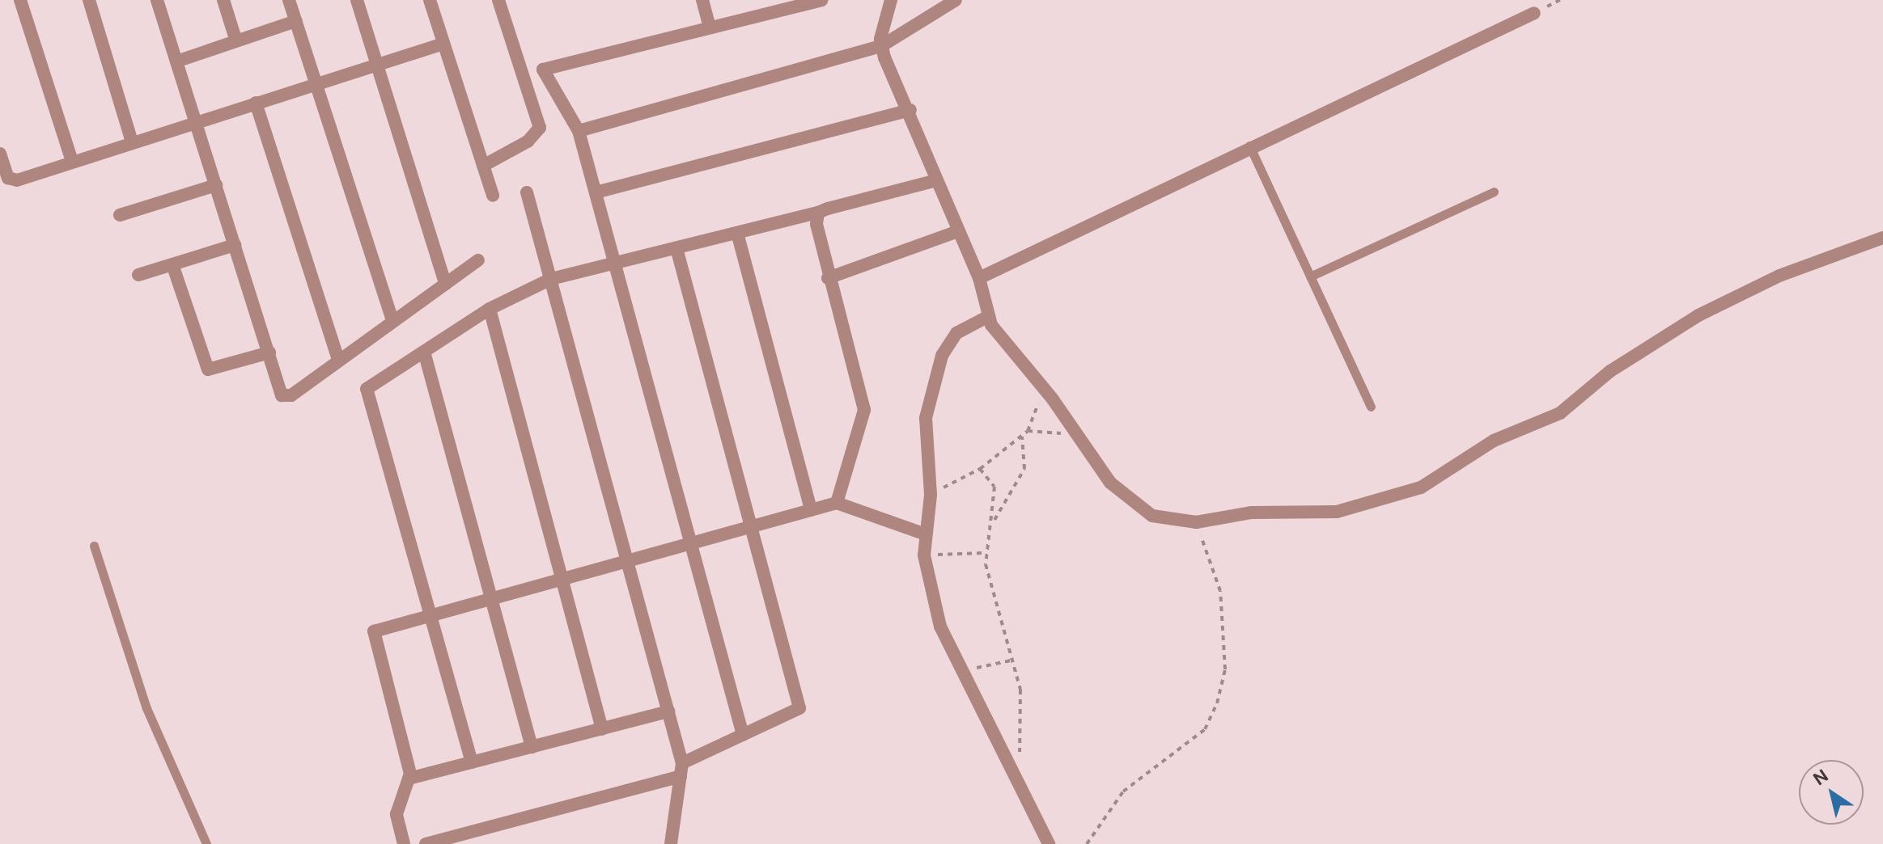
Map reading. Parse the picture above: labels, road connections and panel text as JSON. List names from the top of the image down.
{
  "north": "top left"
}
